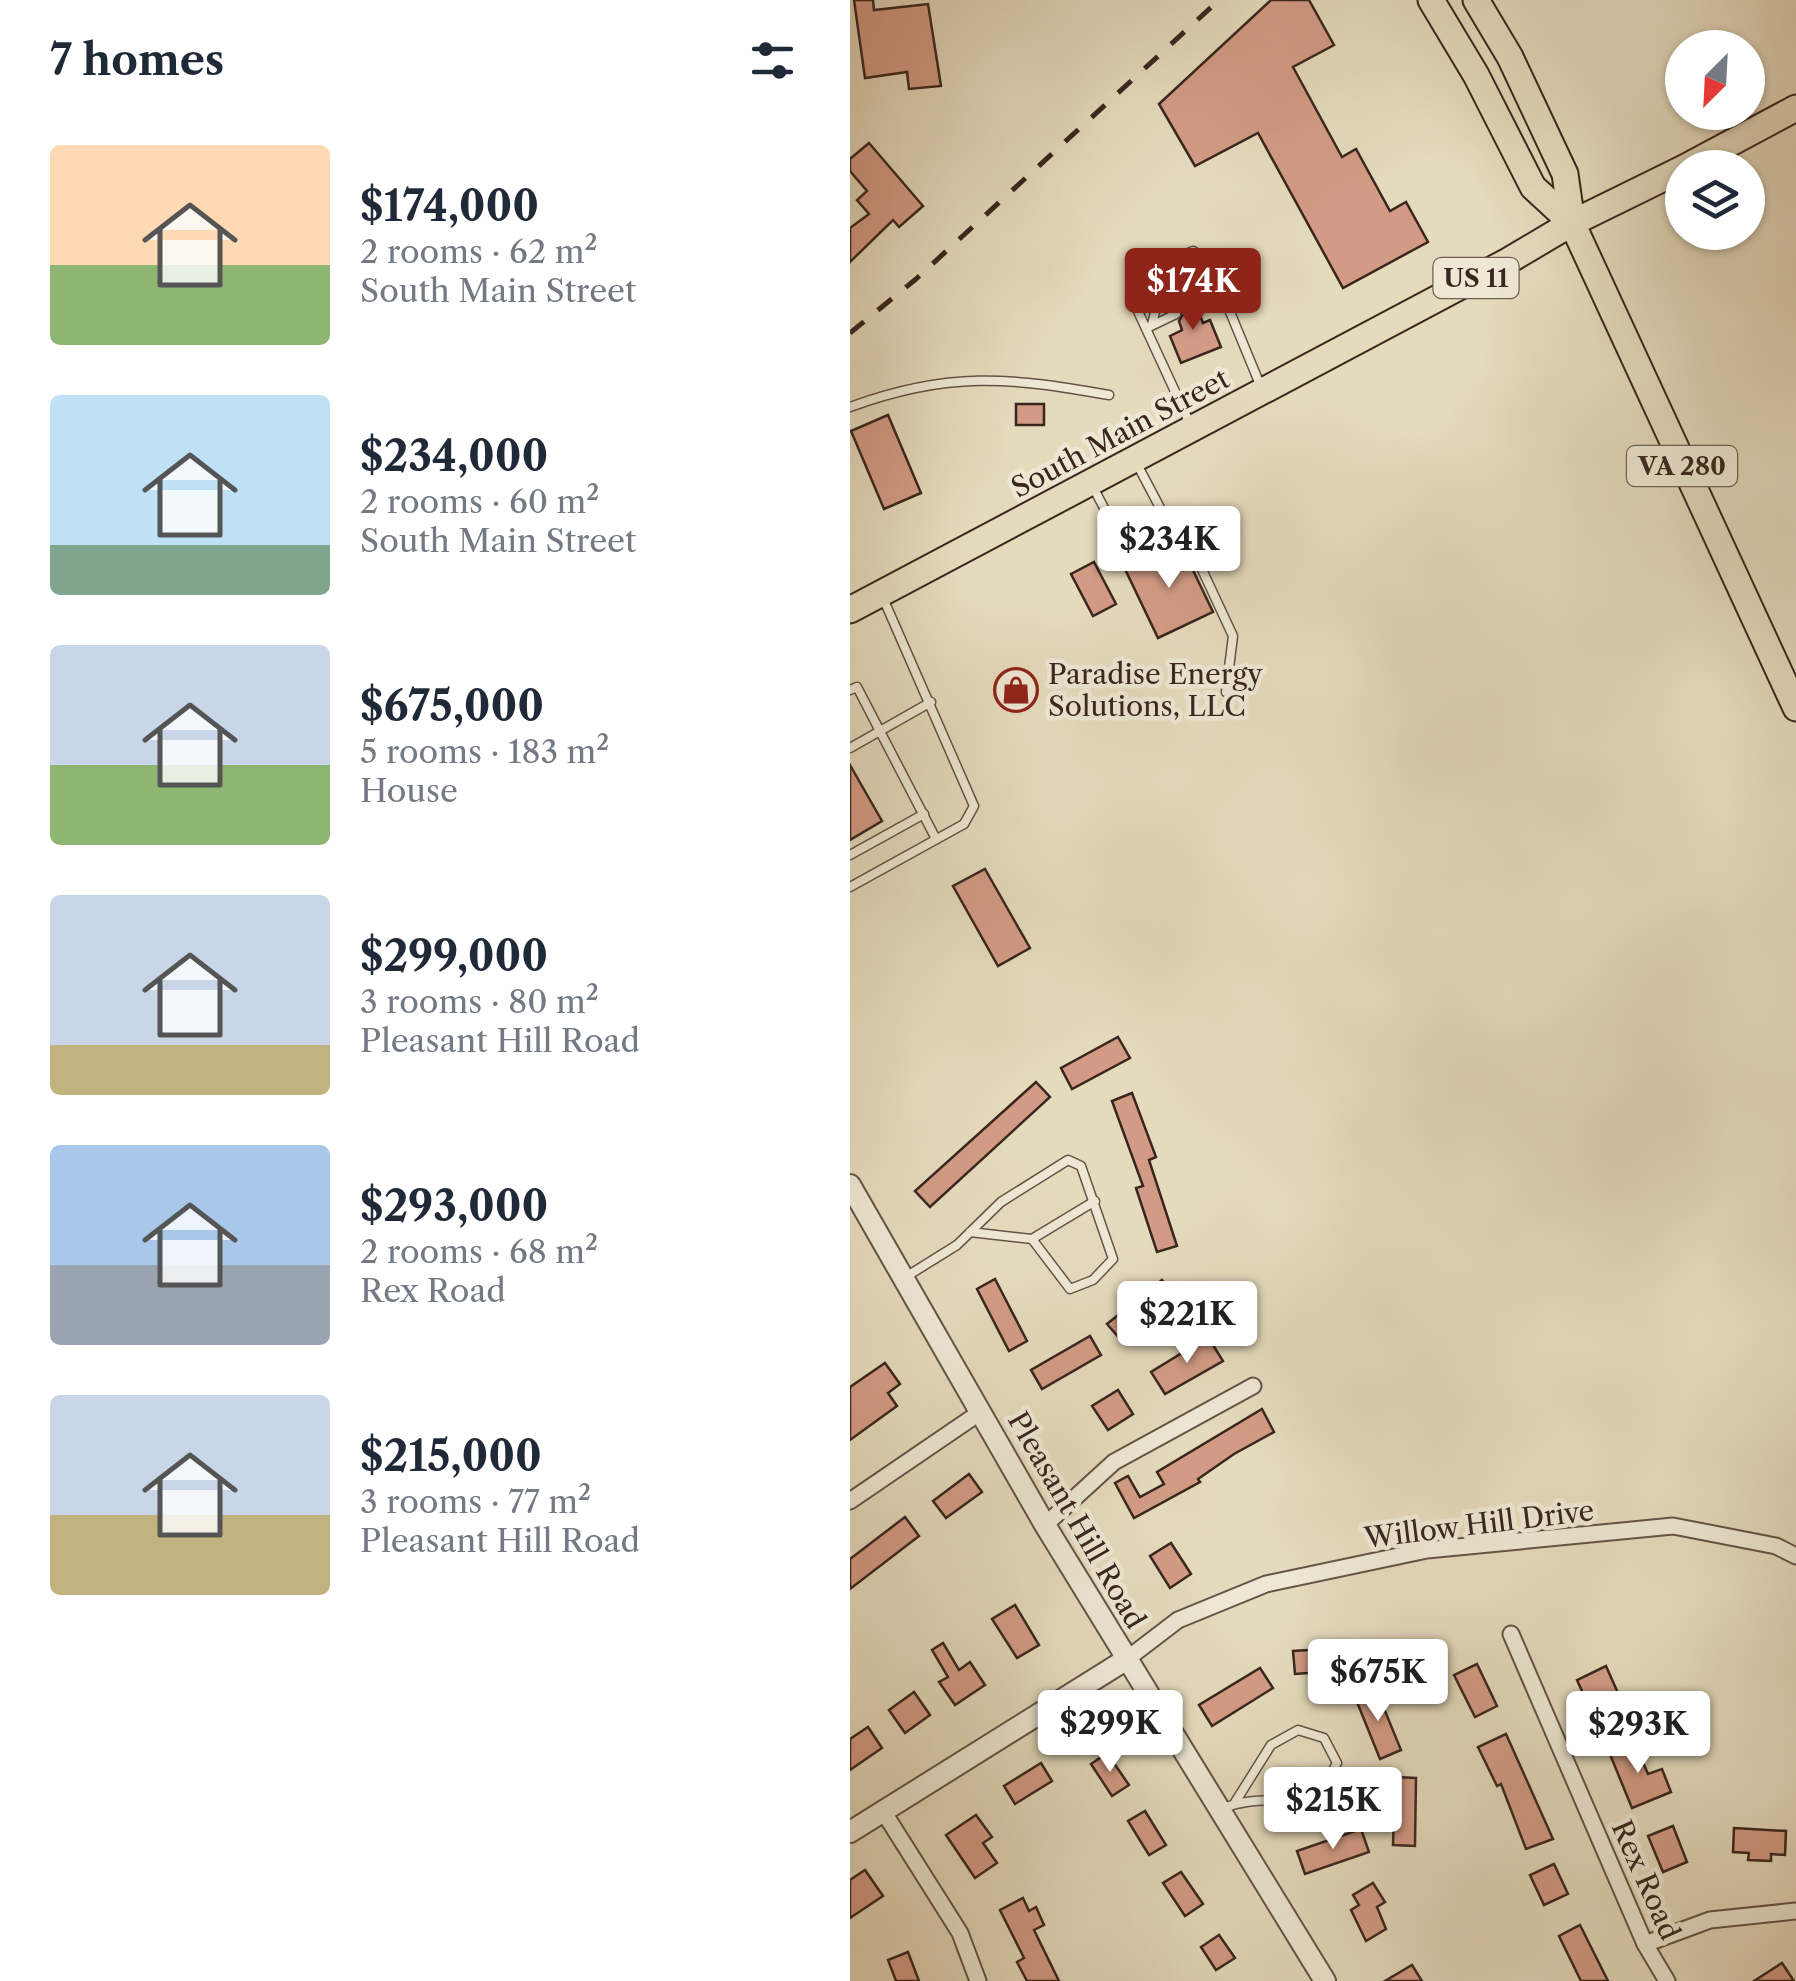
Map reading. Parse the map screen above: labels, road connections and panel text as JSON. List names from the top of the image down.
{
  "streets": {
    "main road": ["US 11", "South Main Street", "VA 280"],
    "street": ["Pleasant Hill Road", "Willow Hill Drive", "Rex Road"]
  },
  "crossings": [
    ["South Main Street", "VA 280"],
    ["Pleasant Hill Road", "Willow Hill Drive"]
  ],
  "places": {
    "shop": ["Paradise Energy Solutions, LLC"]
  },
  "north": "bottom left",
  "page": {
    "heading": "7 homes",
    "list": [
      {
        "name": "$174,000",
        "note": "2 rooms · 62 m² · South Main Street"
      },
      {
        "name": "$234,000",
        "note": "2 rooms · 60 m² · South Main Street"
      },
      {
        "name": "$675,000",
        "note": "5 rooms · 183 m² · House"
      },
      {
        "name": "$299,000",
        "note": "3 rooms · 80 m² · Pleasant Hill Road"
      },
      {
        "name": "$293,000",
        "note": "2 rooms · 68 m² · Rex Road"
      },
      {
        "name": "$215,000",
        "note": "3 rooms · 77 m² · Pleasant Hill Road"
      }
    ],
    "price": [
      "$174K",
      "$234K",
      "$221K",
      "$675K",
      "$299K",
      "$293K",
      "$215K"
    ]
  }
}
